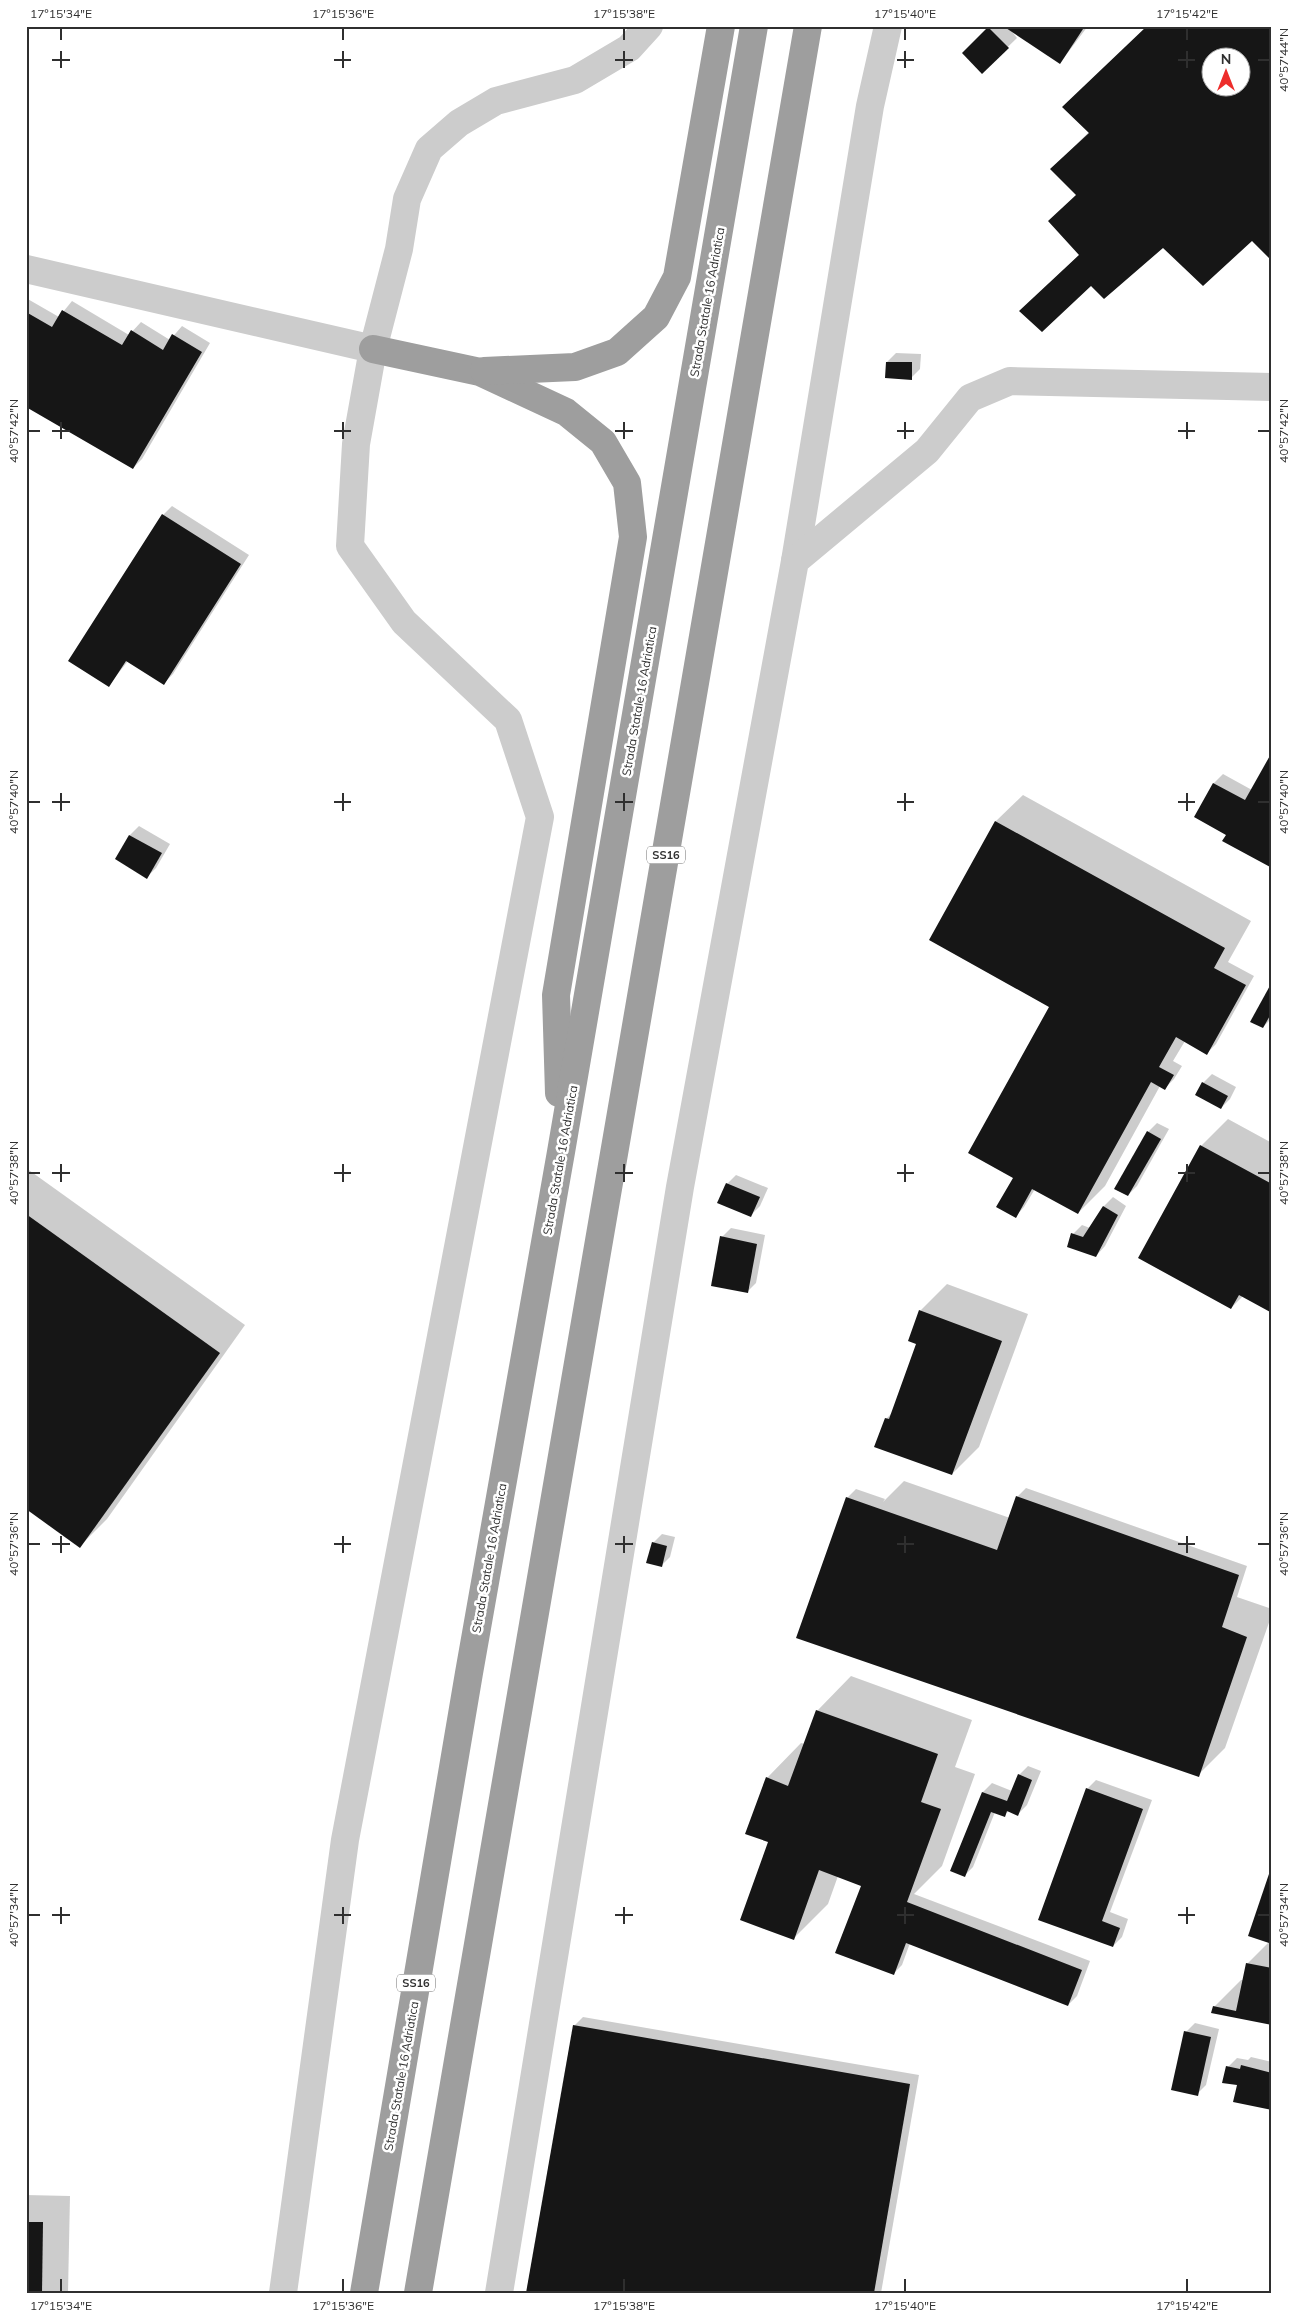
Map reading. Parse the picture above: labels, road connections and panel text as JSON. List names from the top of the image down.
{
  "streets": {
    "highway": ["Strada Statale 16 Adriatica", "SS16"]
  },
  "north": "top",
  "coordinates": [
    "17°15'34\"E",
    "17°15'36\"E",
    "17°15'38\"E",
    "17°15'40\"E",
    "17°15'42\"E",
    "40°57'44\"N",
    "40°57'42\"N",
    "40°57'40\"N",
    "40°57'38\"N",
    "40°57'36\"N",
    "40°57'34\"N"
  ]
}
